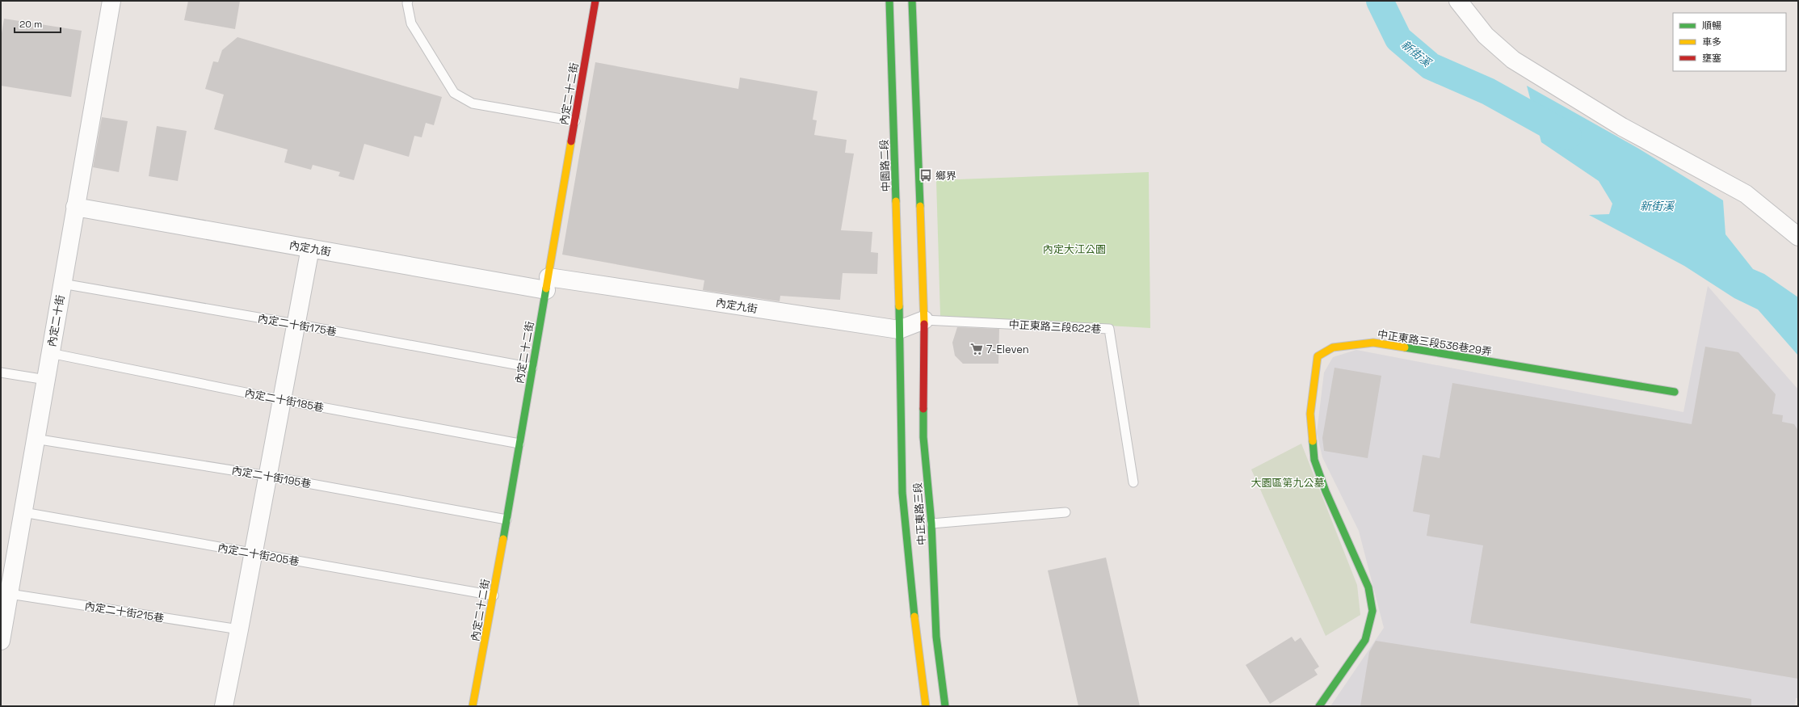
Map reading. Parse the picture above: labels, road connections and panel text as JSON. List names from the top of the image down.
{
  "streets": {
    "street": [
      "內定二十二街",
      "中園路二段",
      "內定九街",
      "內定二十街",
      "中正東路三段536巷29弄",
      "中正東路三段"
    ],
    "lane": [
      "內定二十街175巷",
      "中正東路三段622巷",
      "內定二十街185巷",
      "內定二十街195巷",
      "內定二十街205巷",
      "內定二十街215巷"
    ]
  },
  "crossings": [
    ["內定二十二街", "內定九街"],
    ["內定二十二街", "內定二十街175巷"],
    ["內定二十二街", "內定二十街185巷"],
    ["內定二十二街", "內定二十街195巷"],
    ["內定二十二街", "內定二十街205巷"],
    ["中園路二段", "內定九街"],
    ["內定九街", "內定二十街"],
    ["內定九街", "中正東路三段622巷"],
    ["內定九街", "中正東路三段"],
    ["內定二十街", "內定二十街175巷"],
    ["內定二十街", "內定二十街185巷"],
    ["內定二十街", "內定二十街195巷"],
    ["內定二十街", "內定二十街205巷"],
    ["內定二十街", "內定二十街215巷"],
    ["中正東路三段622巷", "中正東路三段"]
  ],
  "water": ["新街溪"],
  "parks": ["內定大江公園", "大園區第九公墓"],
  "places": {
    "bus stop": ["鄉界"],
    "supermarket": ["7-Eleven"]
  },
  "legend": ["順暢", "車多", "壅塞"],
  "scale_bar": "20 m"
}
